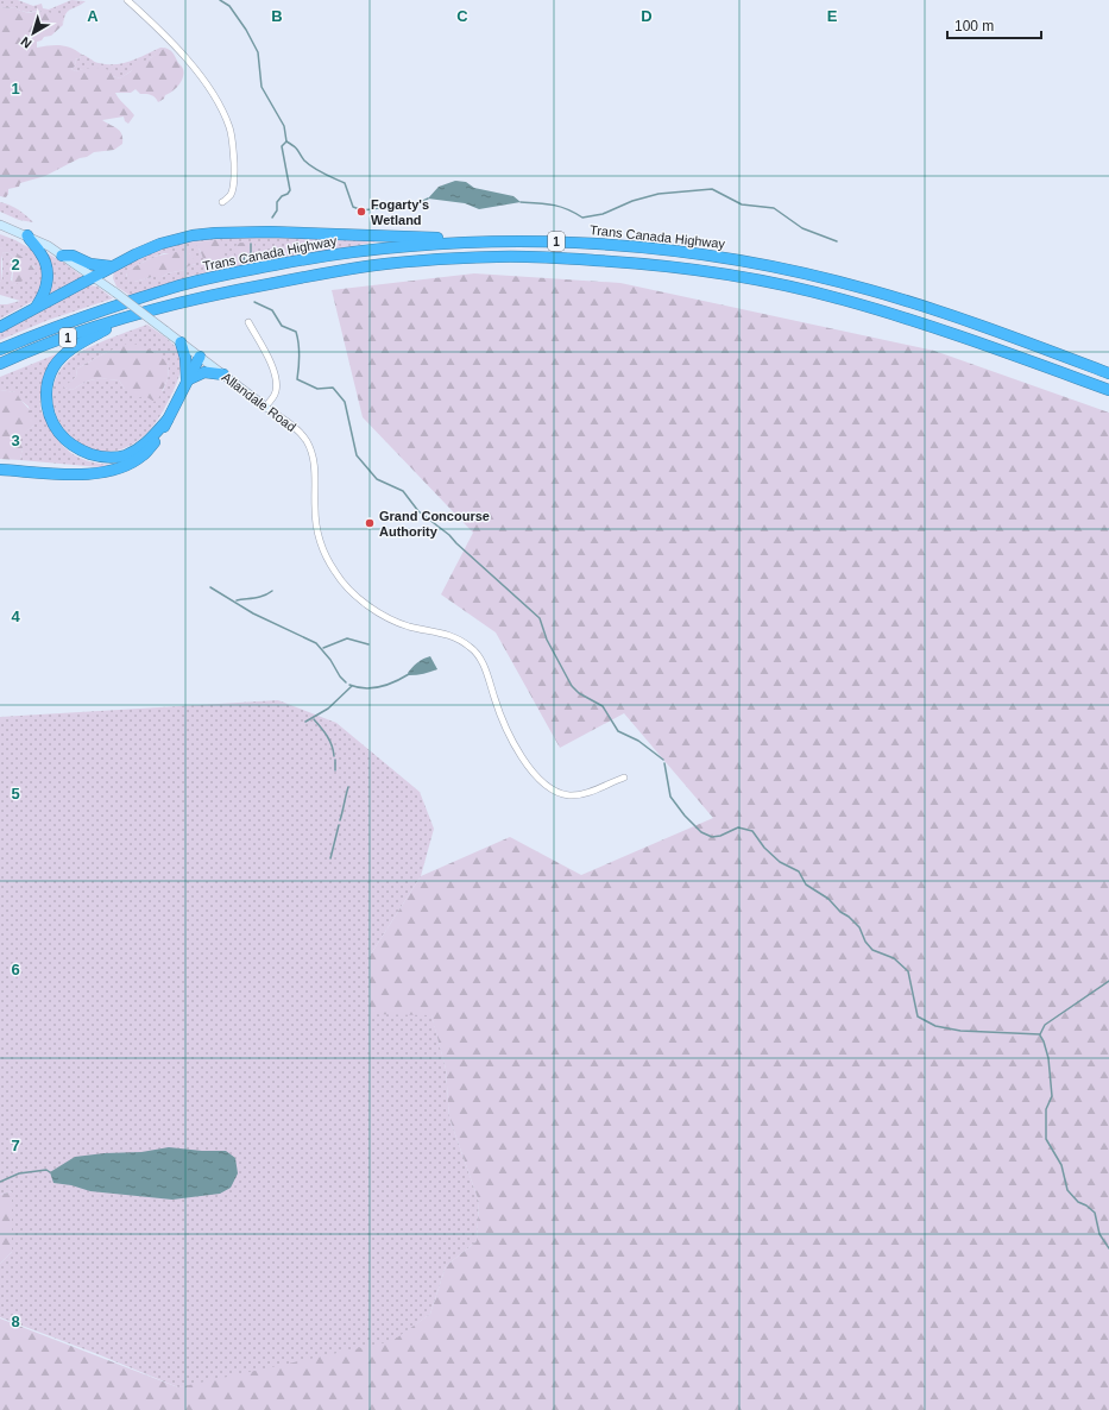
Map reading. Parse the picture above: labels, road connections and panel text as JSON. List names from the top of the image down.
{
  "streets": {
    "highway": ["Trans Canada Highway", "1"],
    "main road": ["Allandale Road"]
  },
  "places": ["Fogarty's Wetland", "Grand Concourse Authority"],
  "scale_bar": "100 m",
  "north": "bottom left",
  "grid": {
    "columns": [
      "A",
      "B",
      "C",
      "D",
      "E"
    ],
    "rows": [
      "1",
      "2",
      "3",
      "4",
      "5",
      "6",
      "7",
      "8"
    ]
  }
}
